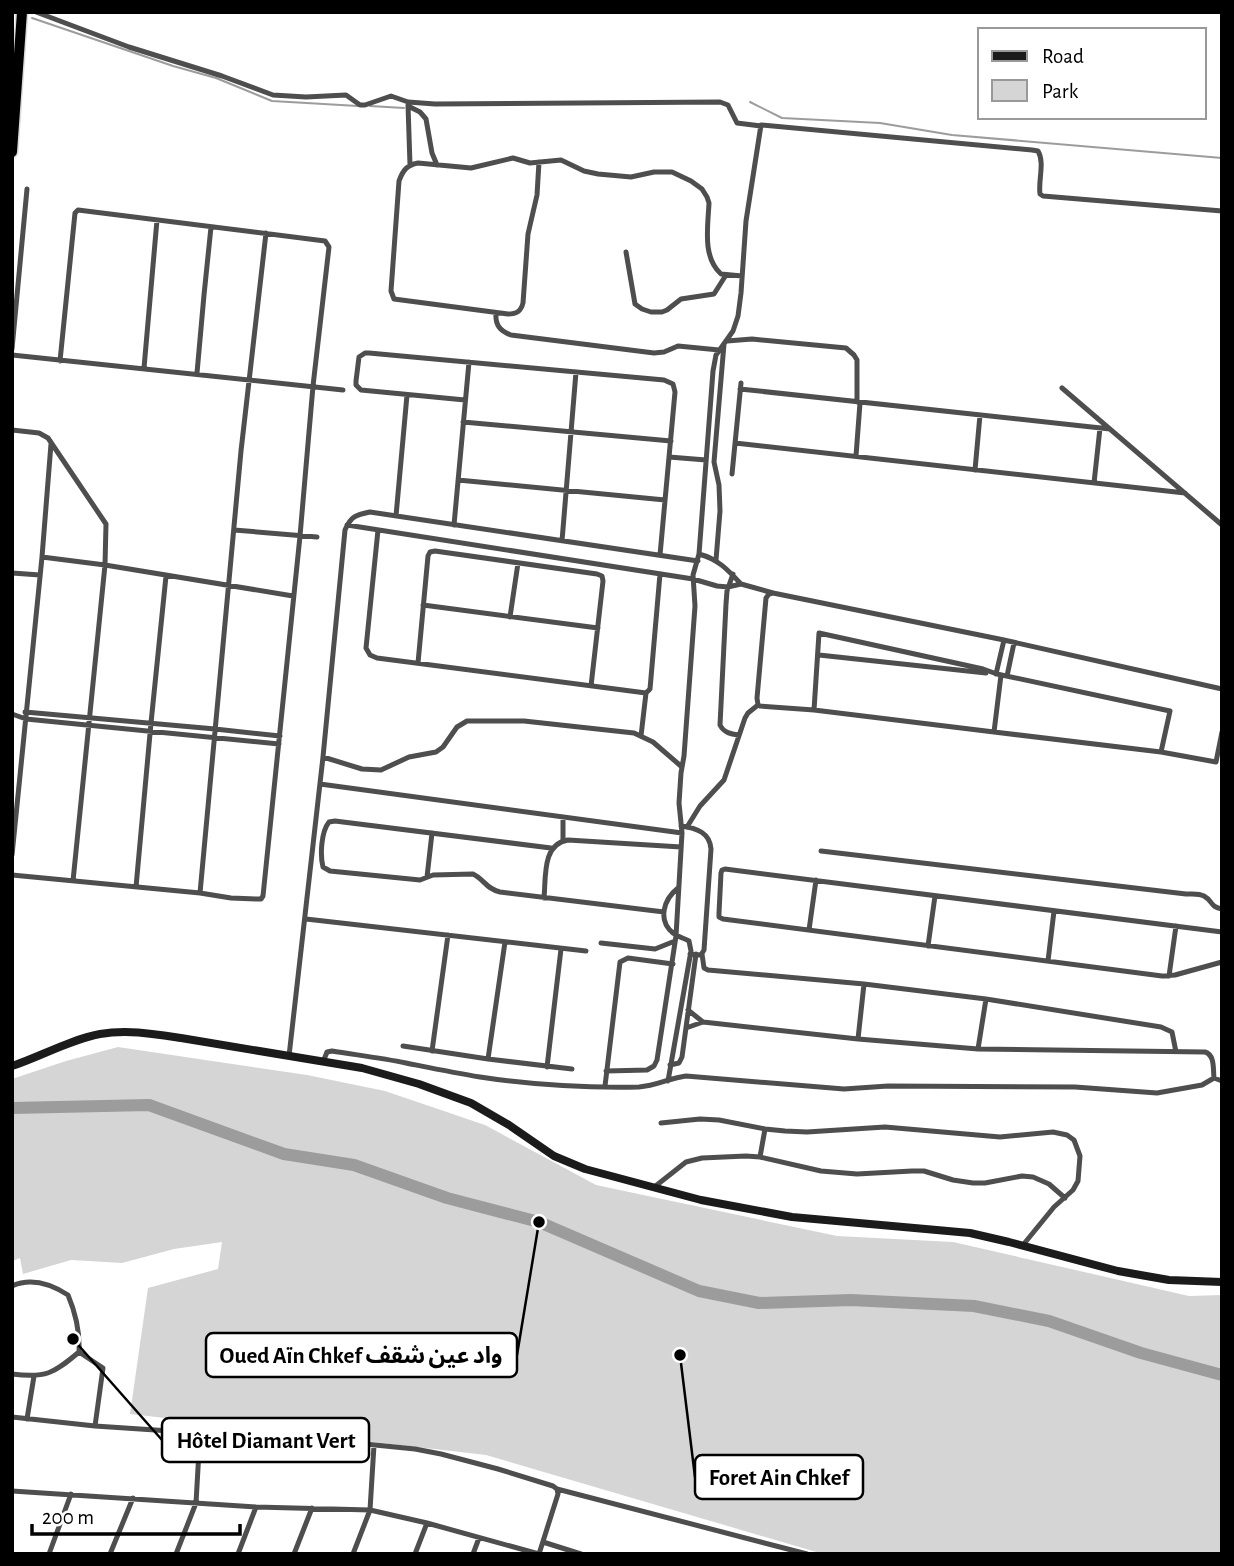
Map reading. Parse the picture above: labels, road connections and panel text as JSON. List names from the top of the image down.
{
  "places": ["Oued Aïn Chkef واد عين شقف", "Hôtel Diamant Vert", "Foret Ain Chkef"],
  "legend": ["Road", "Park"],
  "scale_bar": "200 m"
}
